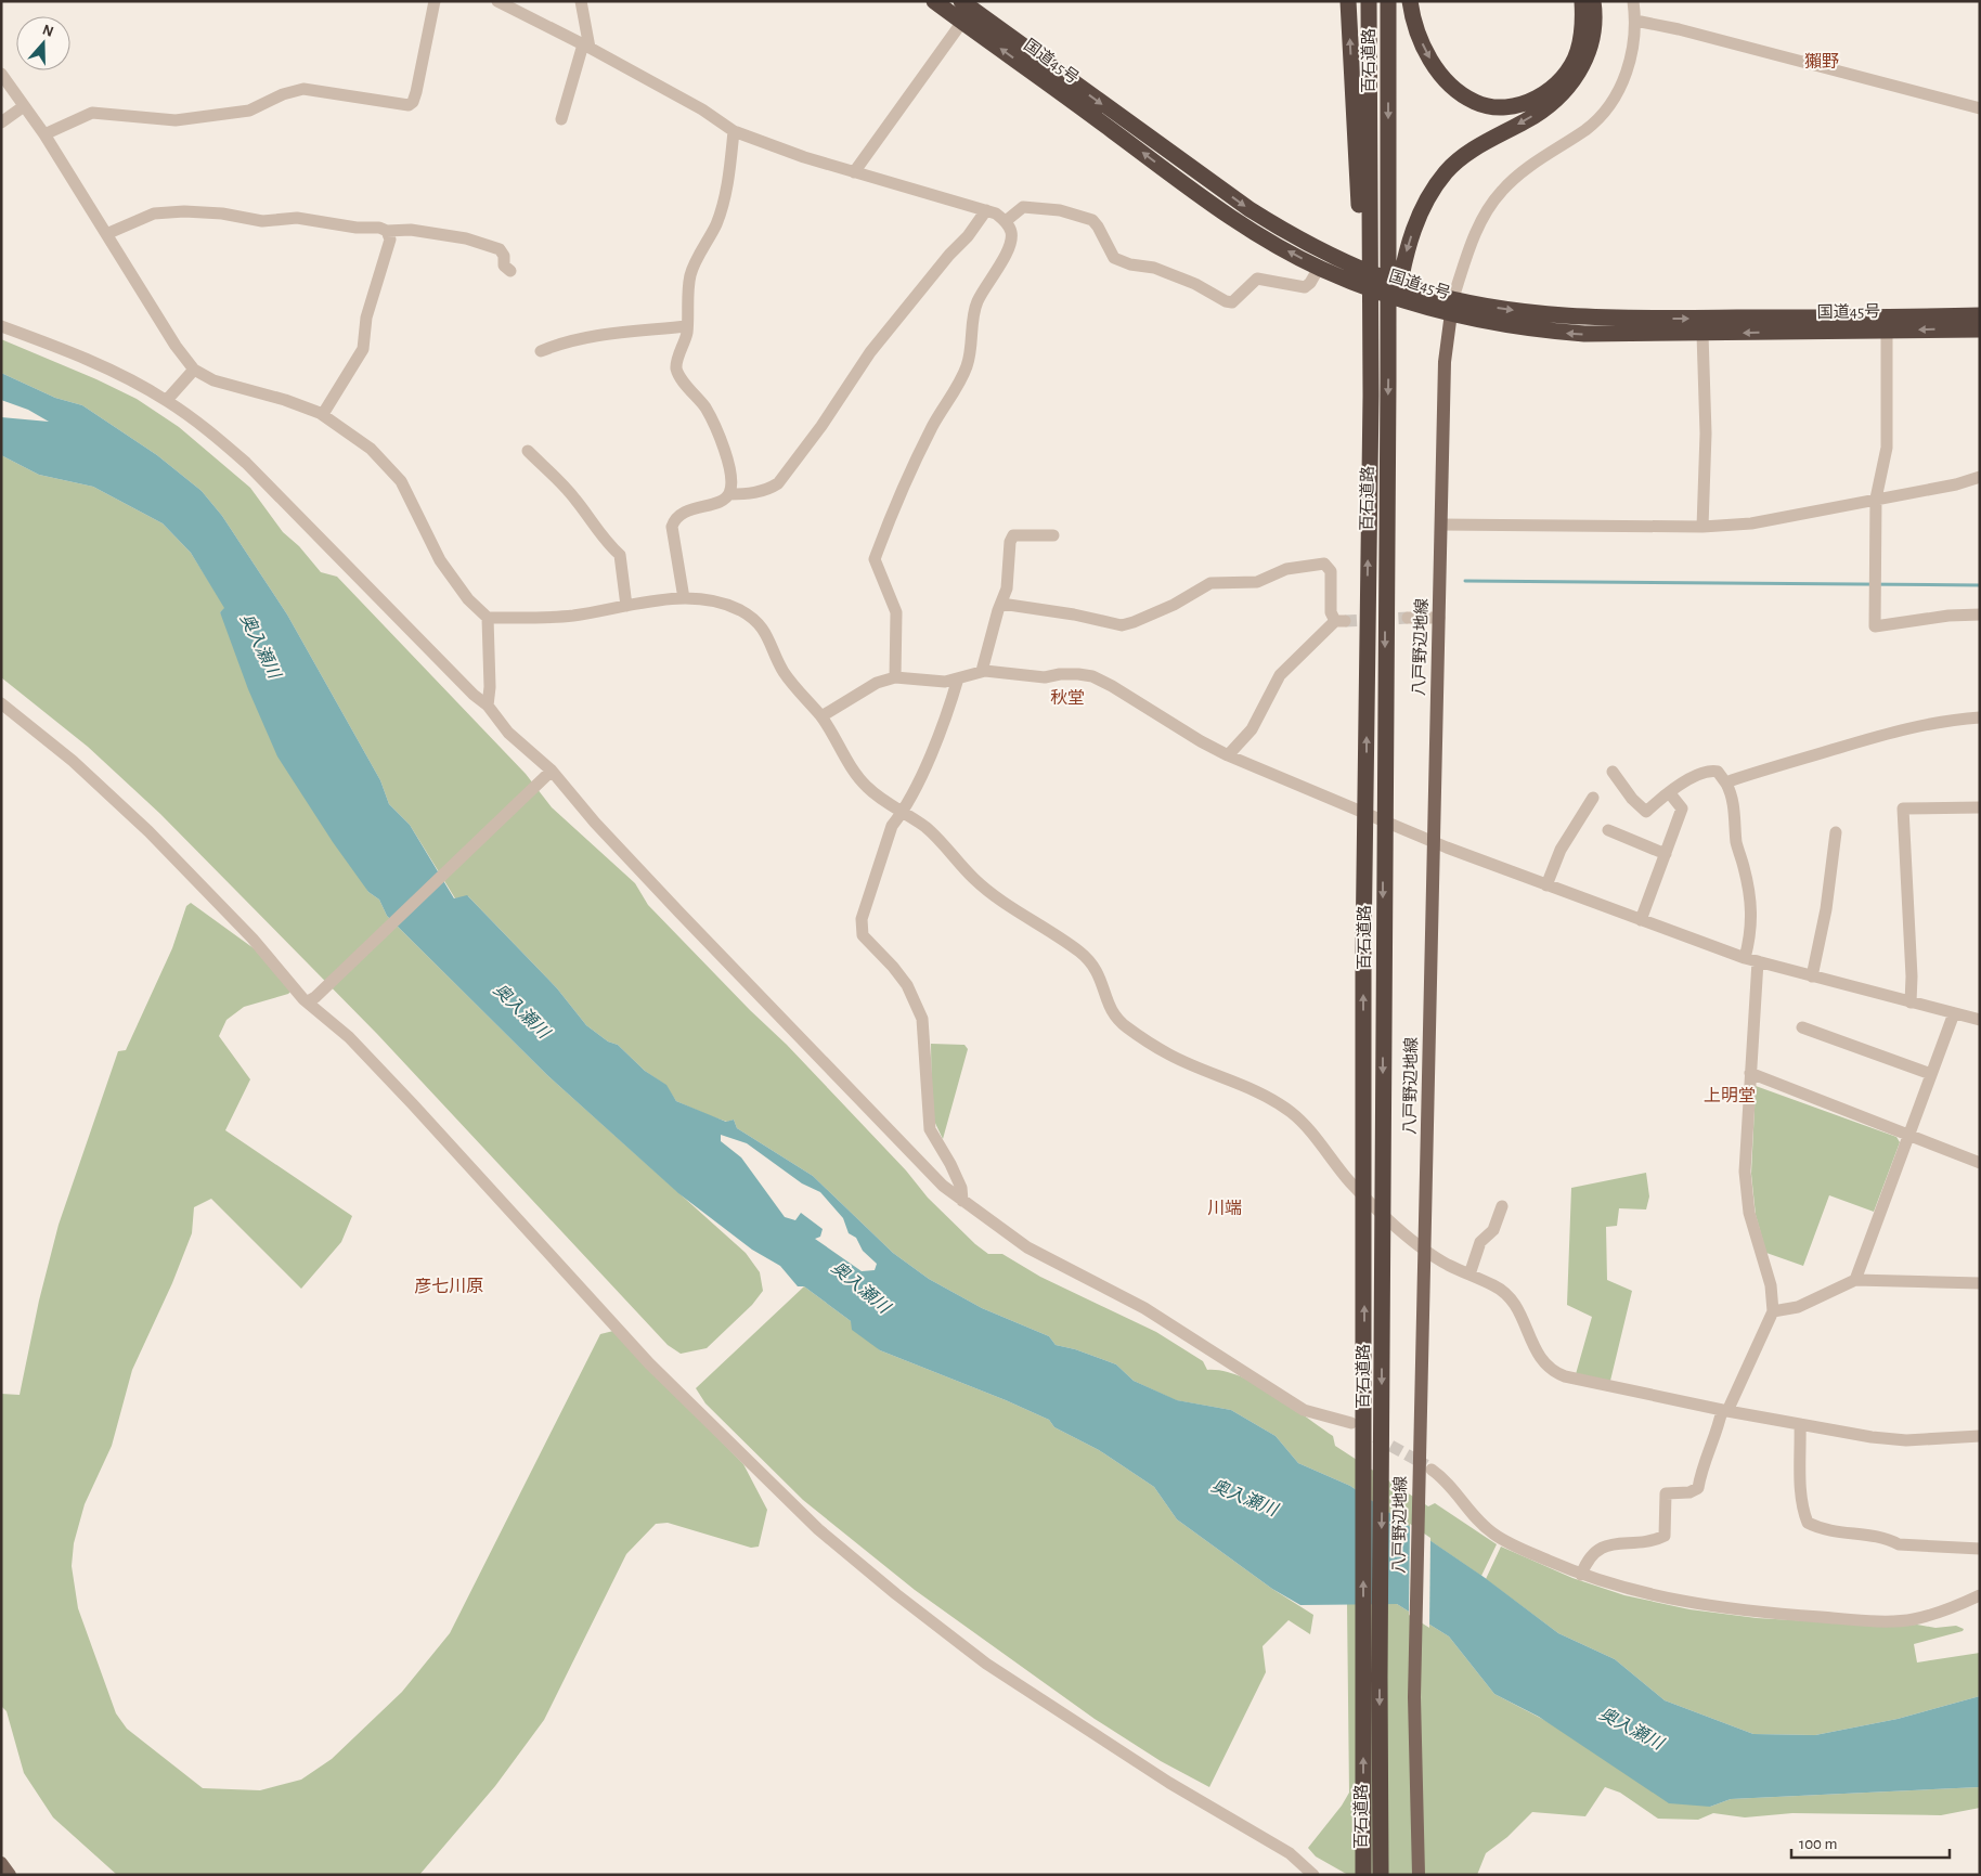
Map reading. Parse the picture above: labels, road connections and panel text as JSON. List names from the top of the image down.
{
  "streets": {
    "highway": ["百石道路", "国道45号"],
    "main road": ["八戸野辺地線"]
  },
  "crossings": [
    ["国道45号", "八戸野辺地線"]
  ],
  "districts": [
    "獺野",
    "秋堂",
    "上明堂",
    "川端",
    "彦七川原"
  ],
  "water": ["奥入瀬川"],
  "scale_bar": "100 m",
  "north": "top"
}
